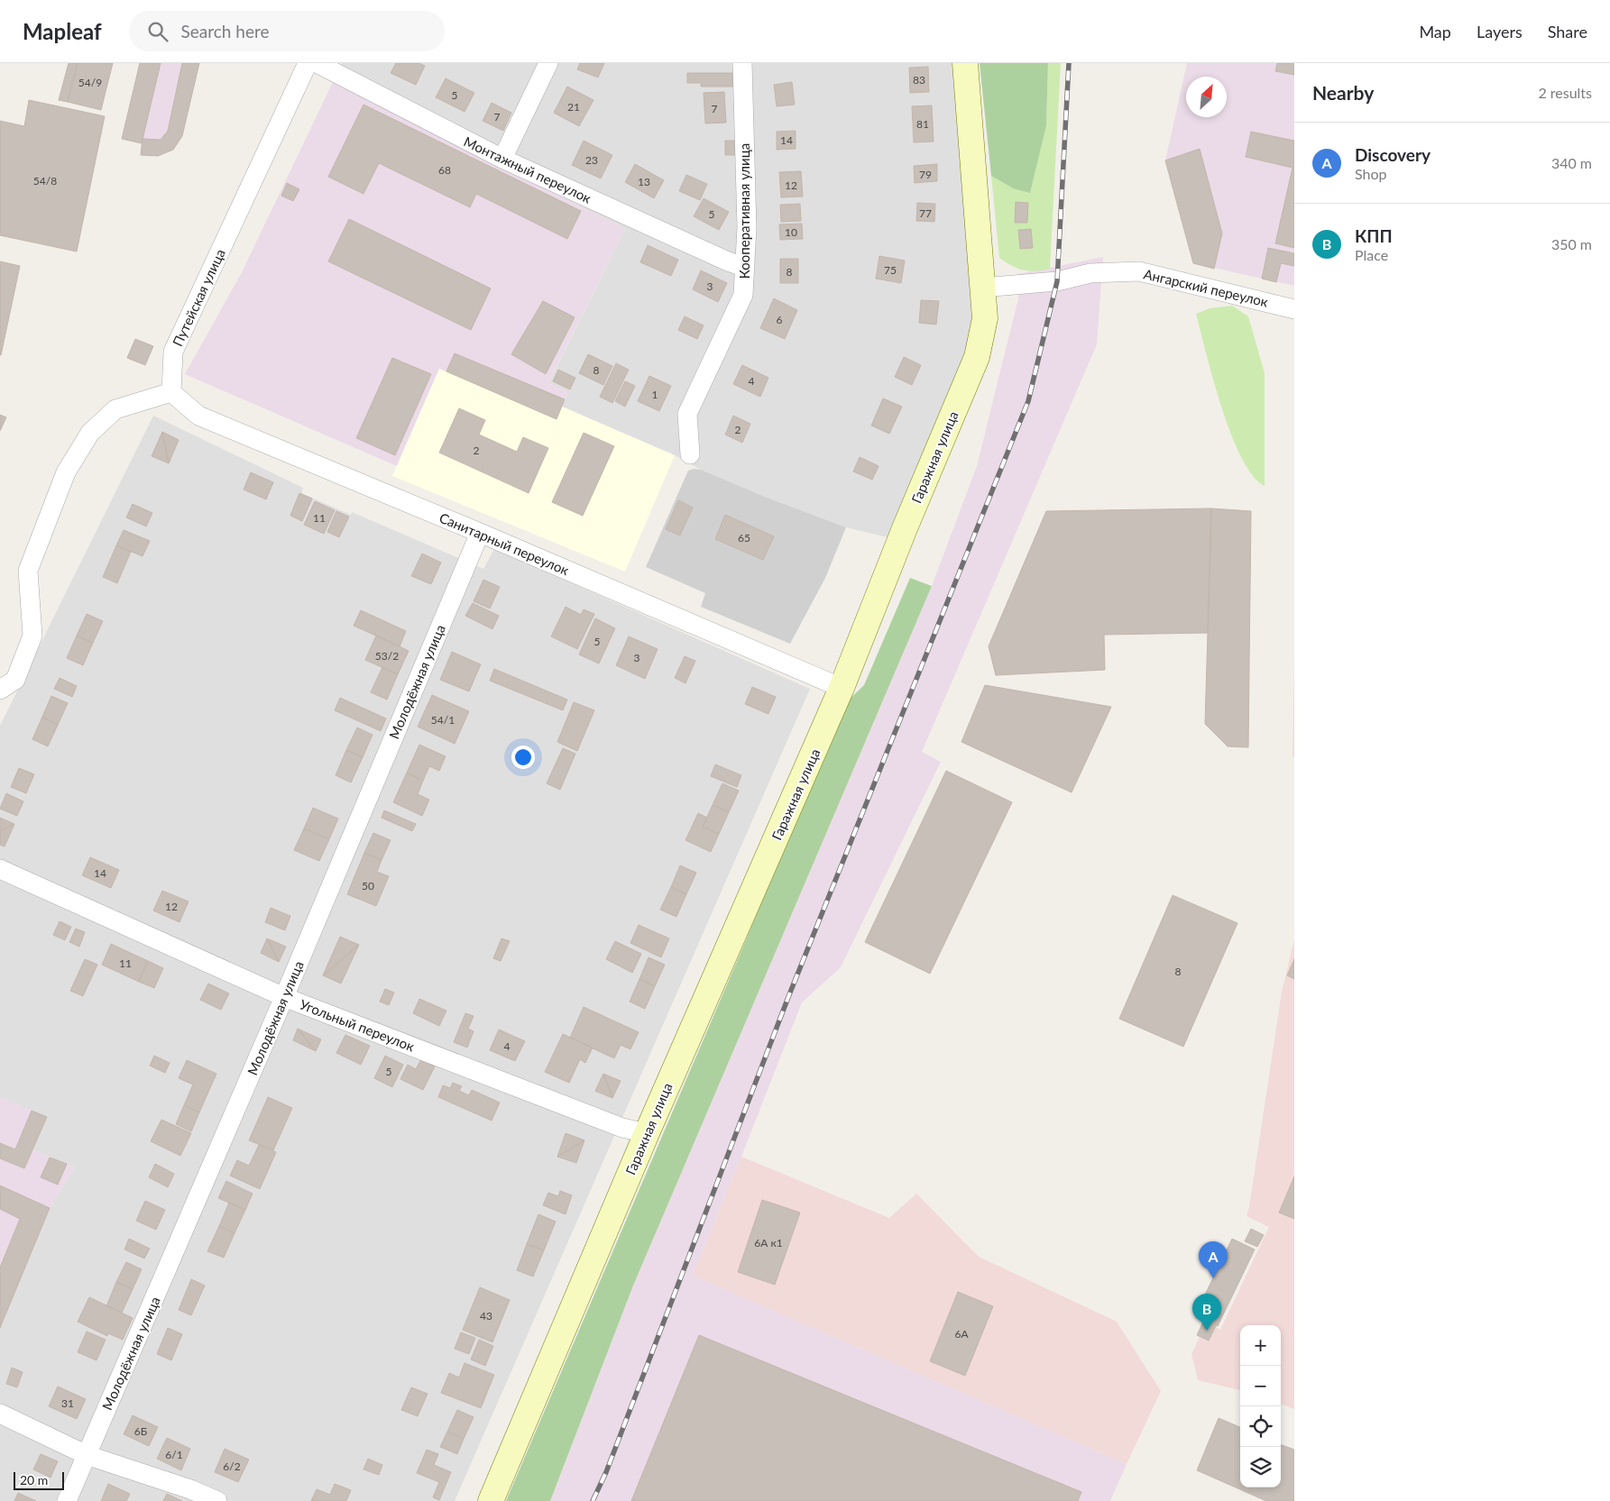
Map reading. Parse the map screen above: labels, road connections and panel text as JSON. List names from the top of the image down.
{
  "streets": {
    "street": [
      "Монтажный переулок",
      "Кооперативная улица",
      "Ангарский переулок",
      "Путейская улица",
      "Гаражная улица",
      "Санитарный переулок",
      "Молодёжная улица",
      "Угольный переулок"
    ]
  },
  "crossings": [
    ["Монтажный переулок", "Кооперативная улица"],
    ["Ангарский переулок", "Гаражная улица"],
    ["Путейская улица", "Санитарный переулок"],
    ["Гаражная улица", "Санитарный переулок"],
    ["Гаражная улица", "Угольный переулок"],
    ["Санитарный переулок", "Молодёжная улица"],
    ["Молодёжная улица", "Угольный переулок"]
  ],
  "house_numbers": [
    "83",
    "54/9",
    "5",
    "21",
    "7",
    "7",
    "81",
    "14",
    "23",
    "68",
    "79",
    "54/8",
    "13",
    "12",
    "77",
    "5",
    "10",
    "75",
    "8",
    "3",
    "6",
    "8",
    "4",
    "1",
    "2",
    "2",
    "11",
    "65",
    "5",
    "53/2",
    "3",
    "54/1",
    "14",
    "50",
    "12",
    "11",
    "8",
    "4",
    "5",
    "6А к1",
    "43",
    "6А",
    "31",
    "6Б",
    "6/1",
    "6/2"
  ],
  "scale_bar": "20 m",
  "north": "top right",
  "page": {
    "header": "Mapleaf",
    "search": "Search here",
    "nav": ["Map", "Layers", "Share"],
    "heading": ["Nearby", "2 results"],
    "list": [
      {
        "mark": "A",
        "name": "Discovery",
        "note": "Shop",
        "value": "340 m"
      },
      {
        "mark": "B",
        "name": "КПП",
        "note": "Place",
        "value": "350 m"
      }
    ],
    "pins": ["A", "B"],
    "map_buttons": ["+", "−"],
    "scale": "20 m"
  }
}
